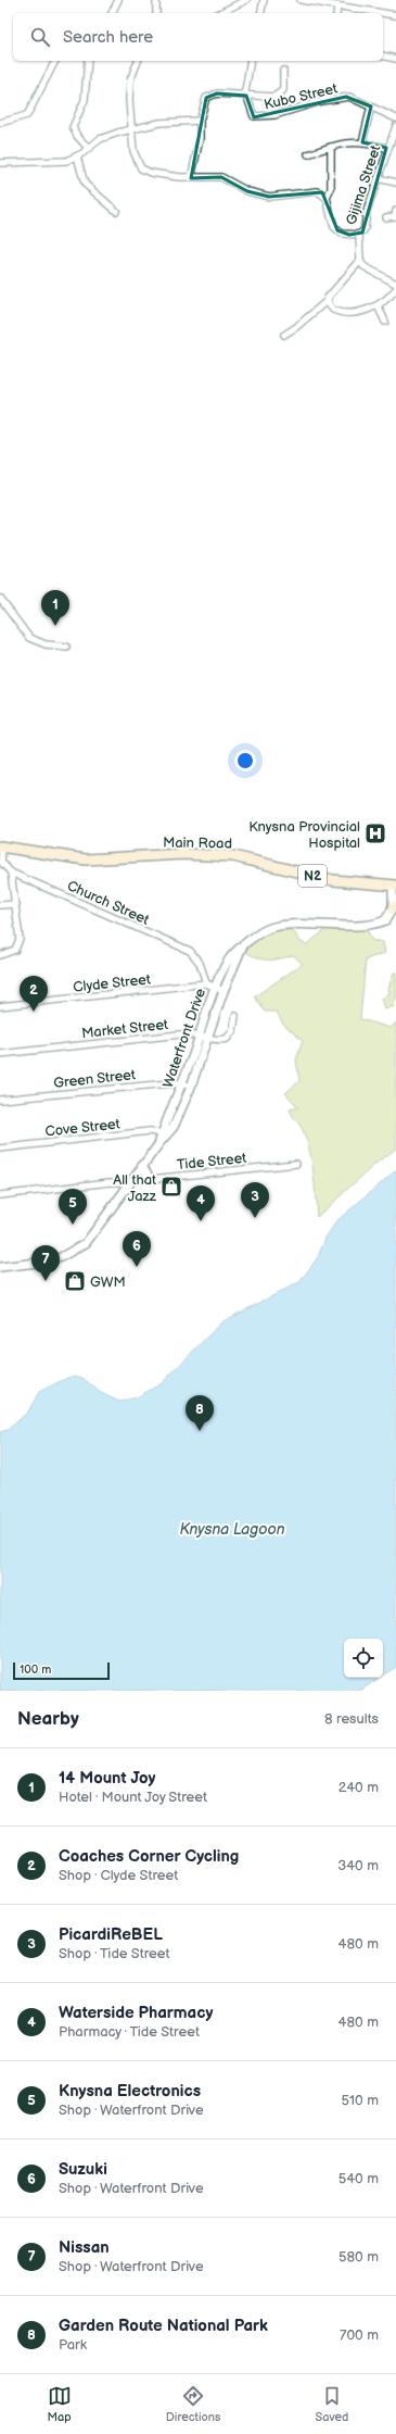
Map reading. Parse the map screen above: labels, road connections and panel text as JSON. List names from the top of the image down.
{
  "streets": {
    "highway": ["Main Road", "N2"],
    "street": [
      "Kubo Street",
      "Gijima Street",
      "Church Street",
      "Clyde Street",
      "Market Street",
      "Waterfront Drive",
      "Green Street",
      "Cove Street",
      "Tide Street"
    ]
  },
  "crossings": [
    ["Main Road", "Waterfront Drive"],
    ["Church Street", "Clyde Street"],
    ["Clyde Street", "Waterfront Drive"],
    ["Market Street", "Waterfront Drive"],
    ["Waterfront Drive", "Green Street"],
    ["Waterfront Drive", "Cove Street"],
    ["Waterfront Drive", "Tide Street"]
  ],
  "water": ["Knysna Lagoon"],
  "places": {
    "hospital": ["Knysna Provincial Hospital"],
    "shop": ["All that Jazz", "GWM"]
  },
  "scale_bar": "100 m",
  "page": {
    "search": "Search here",
    "pins": [
      "1",
      "2",
      "3",
      "4",
      "5",
      "6",
      "7",
      "8"
    ],
    "scale": "100 m",
    "heading": ["Nearby", "8 results"],
    "list": [
      {
        "mark": "1",
        "name": "14 Mount Joy",
        "note": "Hotel · Mount Joy Street",
        "value": "240 m"
      },
      {
        "mark": "2",
        "name": "Coaches Corner Cycling",
        "note": "Shop · Clyde Street",
        "value": "340 m"
      },
      {
        "mark": "3",
        "name": "PicardiReBEL",
        "note": "Shop · Tide Street",
        "value": "480 m"
      },
      {
        "mark": "4",
        "name": "Waterside Pharmacy",
        "note": "Pharmacy · Tide Street",
        "value": "480 m"
      },
      {
        "mark": "5",
        "name": "Knysna Electronics",
        "note": "Shop · Waterfront Drive",
        "value": "510 m"
      },
      {
        "mark": "6",
        "name": "Suzuki",
        "note": "Shop · Waterfront Drive",
        "value": "540 m"
      },
      {
        "mark": "7",
        "name": "Nissan",
        "note": "Shop · Waterfront Drive",
        "value": "580 m"
      },
      {
        "mark": "8",
        "name": "Garden Route National Park",
        "note": "Park",
        "value": "700 m"
      }
    ],
    "nav": ["Map", "Directions", "Saved"]
  }
}
